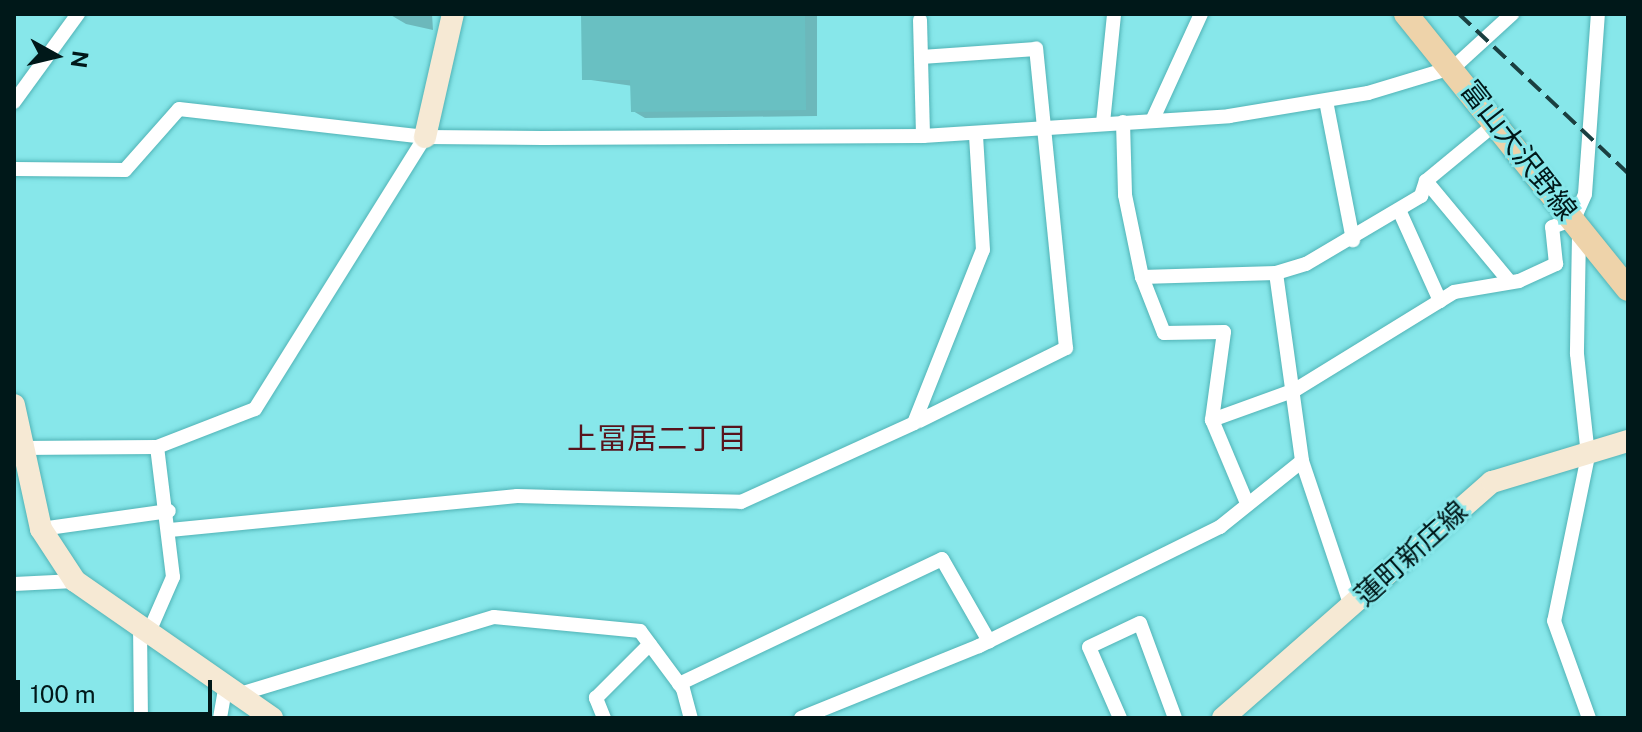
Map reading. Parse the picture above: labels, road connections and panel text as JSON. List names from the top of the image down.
{
  "streets": {
    "main road": ["富山大沢野線"],
    "street": ["蓮町新庄線"]
  },
  "districts": ["上冨居二丁目"],
  "scale_bar": "100 m",
  "north": "right"
}
